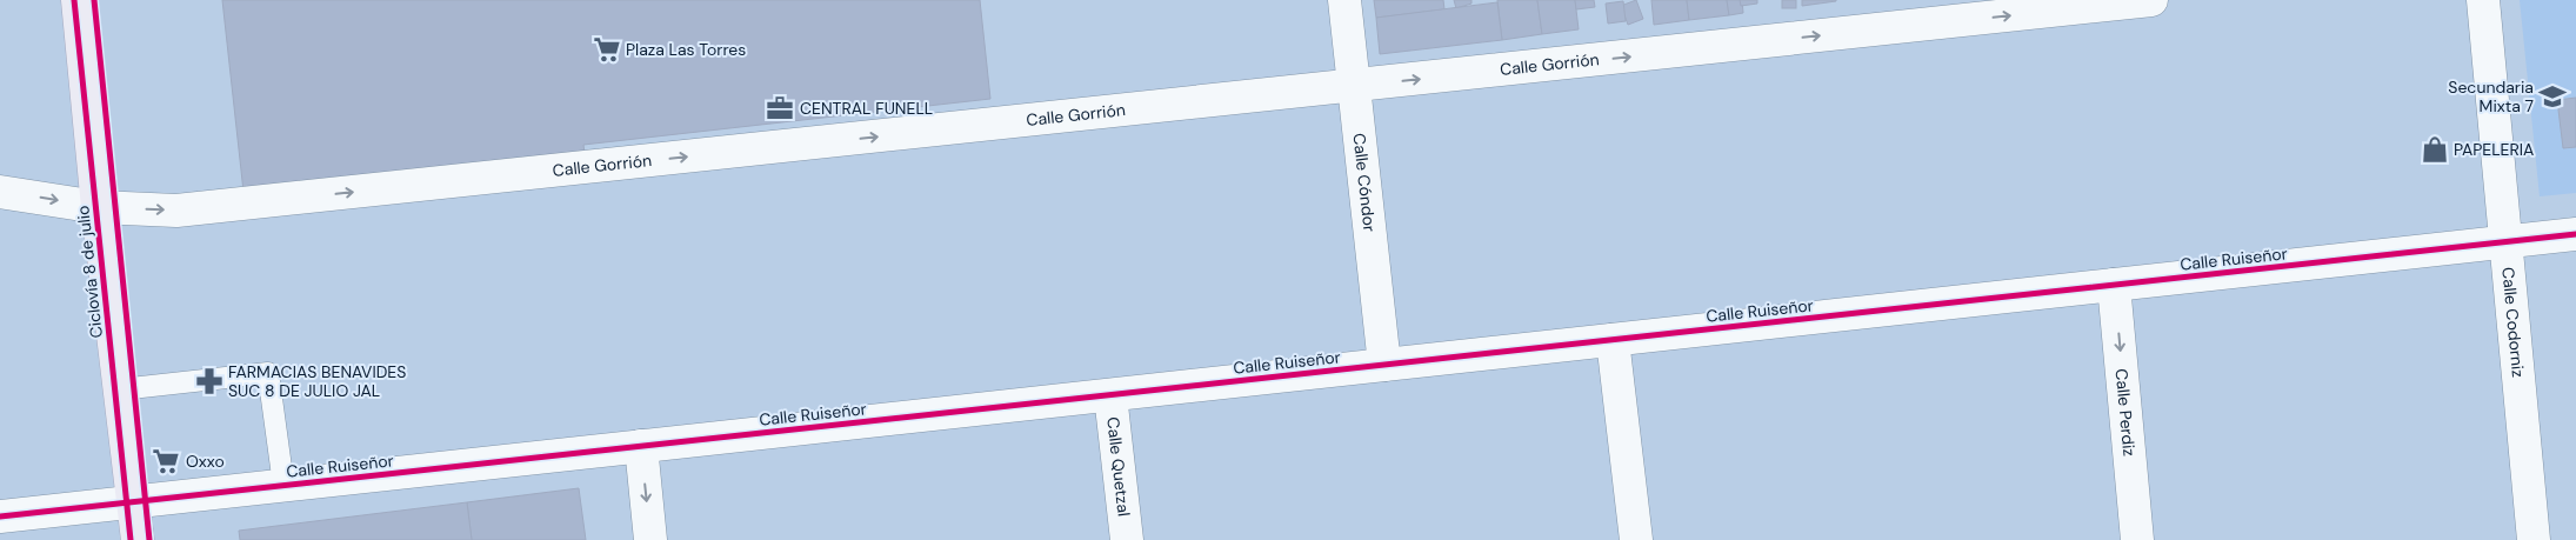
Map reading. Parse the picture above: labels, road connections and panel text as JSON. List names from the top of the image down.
{
  "streets": {
    "street": [
      "Calle Gorrión",
      "Calle Cóndor",
      "Calle Ruiseñor",
      "Calle Codorniz",
      "Calle Perdiz",
      "Calle Quetzal"
    ],
    "cycle path": ["Ciclovía 8 de julio"]
  },
  "crossings": [
    ["Calle Gorrión", "Calle Cóndor"],
    ["Calle Cóndor", "Calle Ruiseñor"],
    ["Calle Ruiseñor", "Calle Codorniz"],
    ["Calle Ruiseñor", "Calle Perdiz"],
    ["Calle Ruiseñor", "Calle Quetzal"]
  ],
  "one_way": ["Calle Gorrión", "Calle Perdiz"],
  "places": {
    "supermarket": ["Plaza Las Torres", "Oxxo"],
    "school or university": ["Secundaria Mixta 7"],
    "office": ["CENTRAL FUNELL"],
    "shop": ["PAPELERIA"],
    "pharmacy": ["FARMACIAS BENAVIDES SUC 8 DE JULIO JAL"]
  }
}
